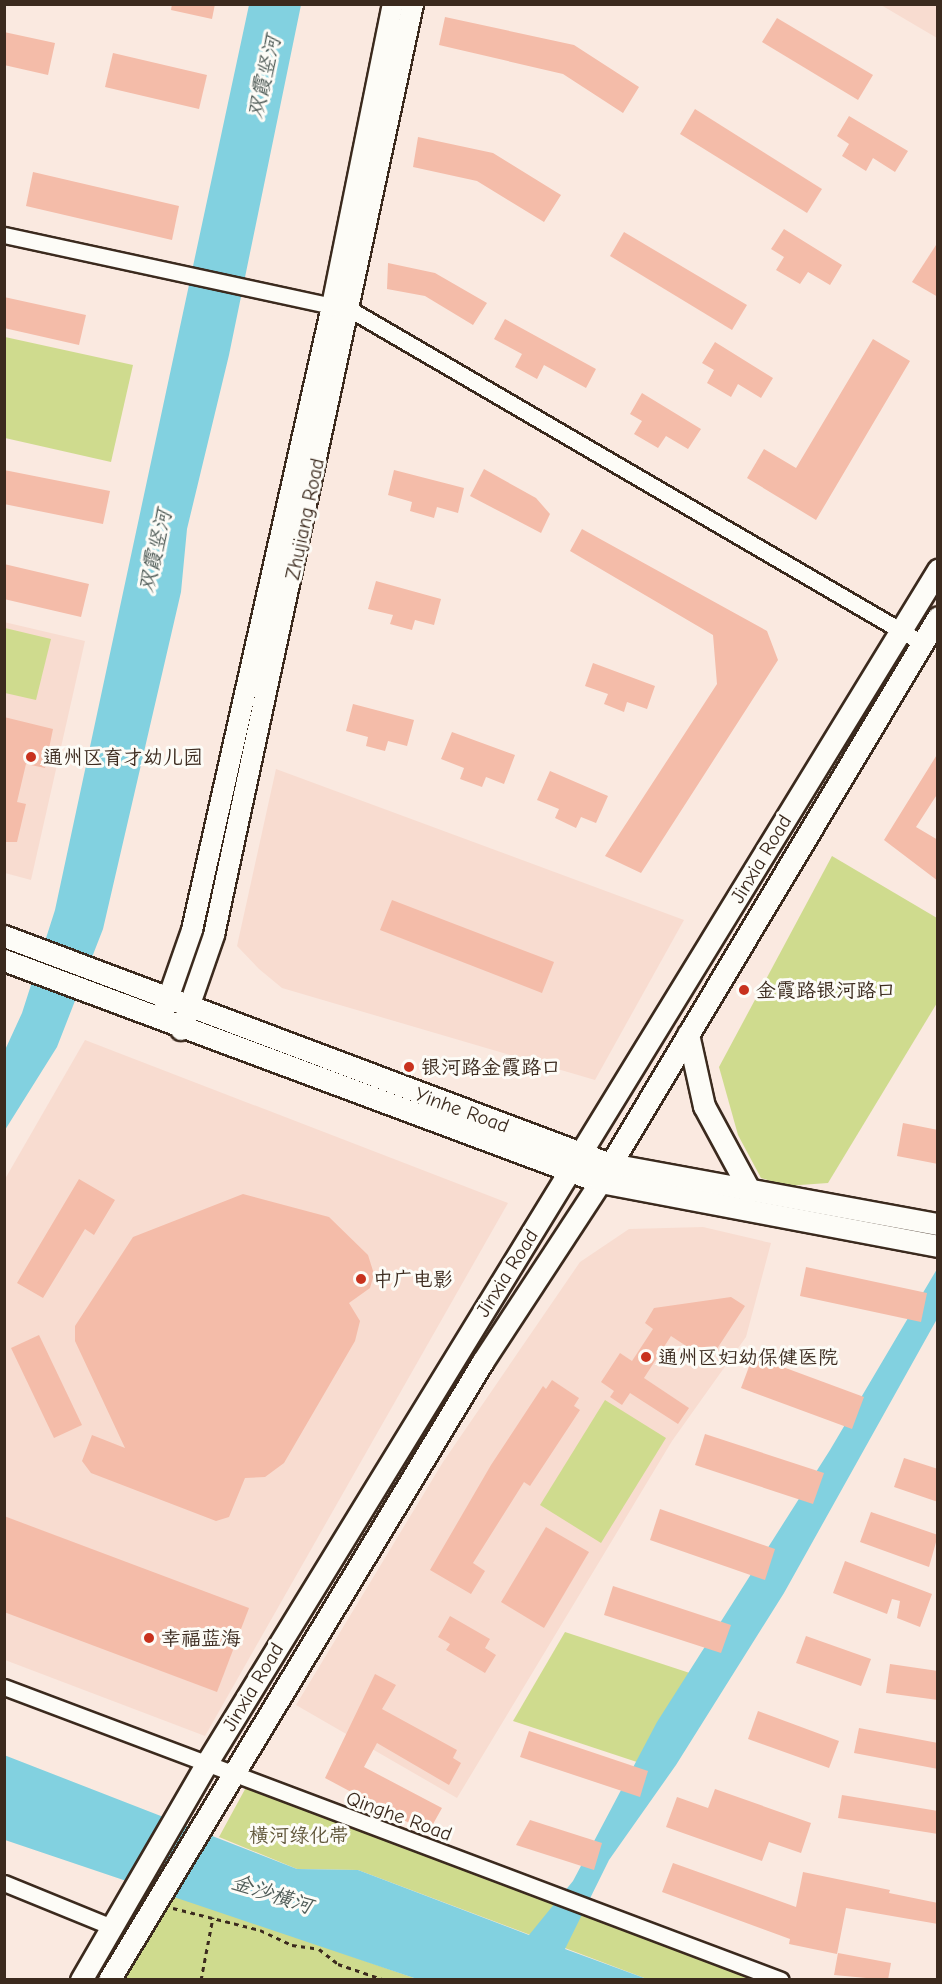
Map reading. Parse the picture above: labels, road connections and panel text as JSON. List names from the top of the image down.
{
  "streets": {
    "main road": ["Jinxia Road", "Yinhe Road"],
    "street": ["Zhujiang Road", "Qinghe Road"]
  },
  "crossings": [
    ["Zhujiang Road", "Yinhe Road"],
    ["Jinxia Road", "Yinhe Road"],
    ["Jinxia Road", "Qinghe Road"]
  ],
  "water": ["双霞竖河", "金沙横河"],
  "parks": ["横河绿化带"],
  "places": [
    "通州区育才幼儿园",
    "金霞路银河路口",
    "银河路金霞路口",
    "中广电影",
    "通州区妇幼保健医院",
    "幸福蓝海"
  ]
}
